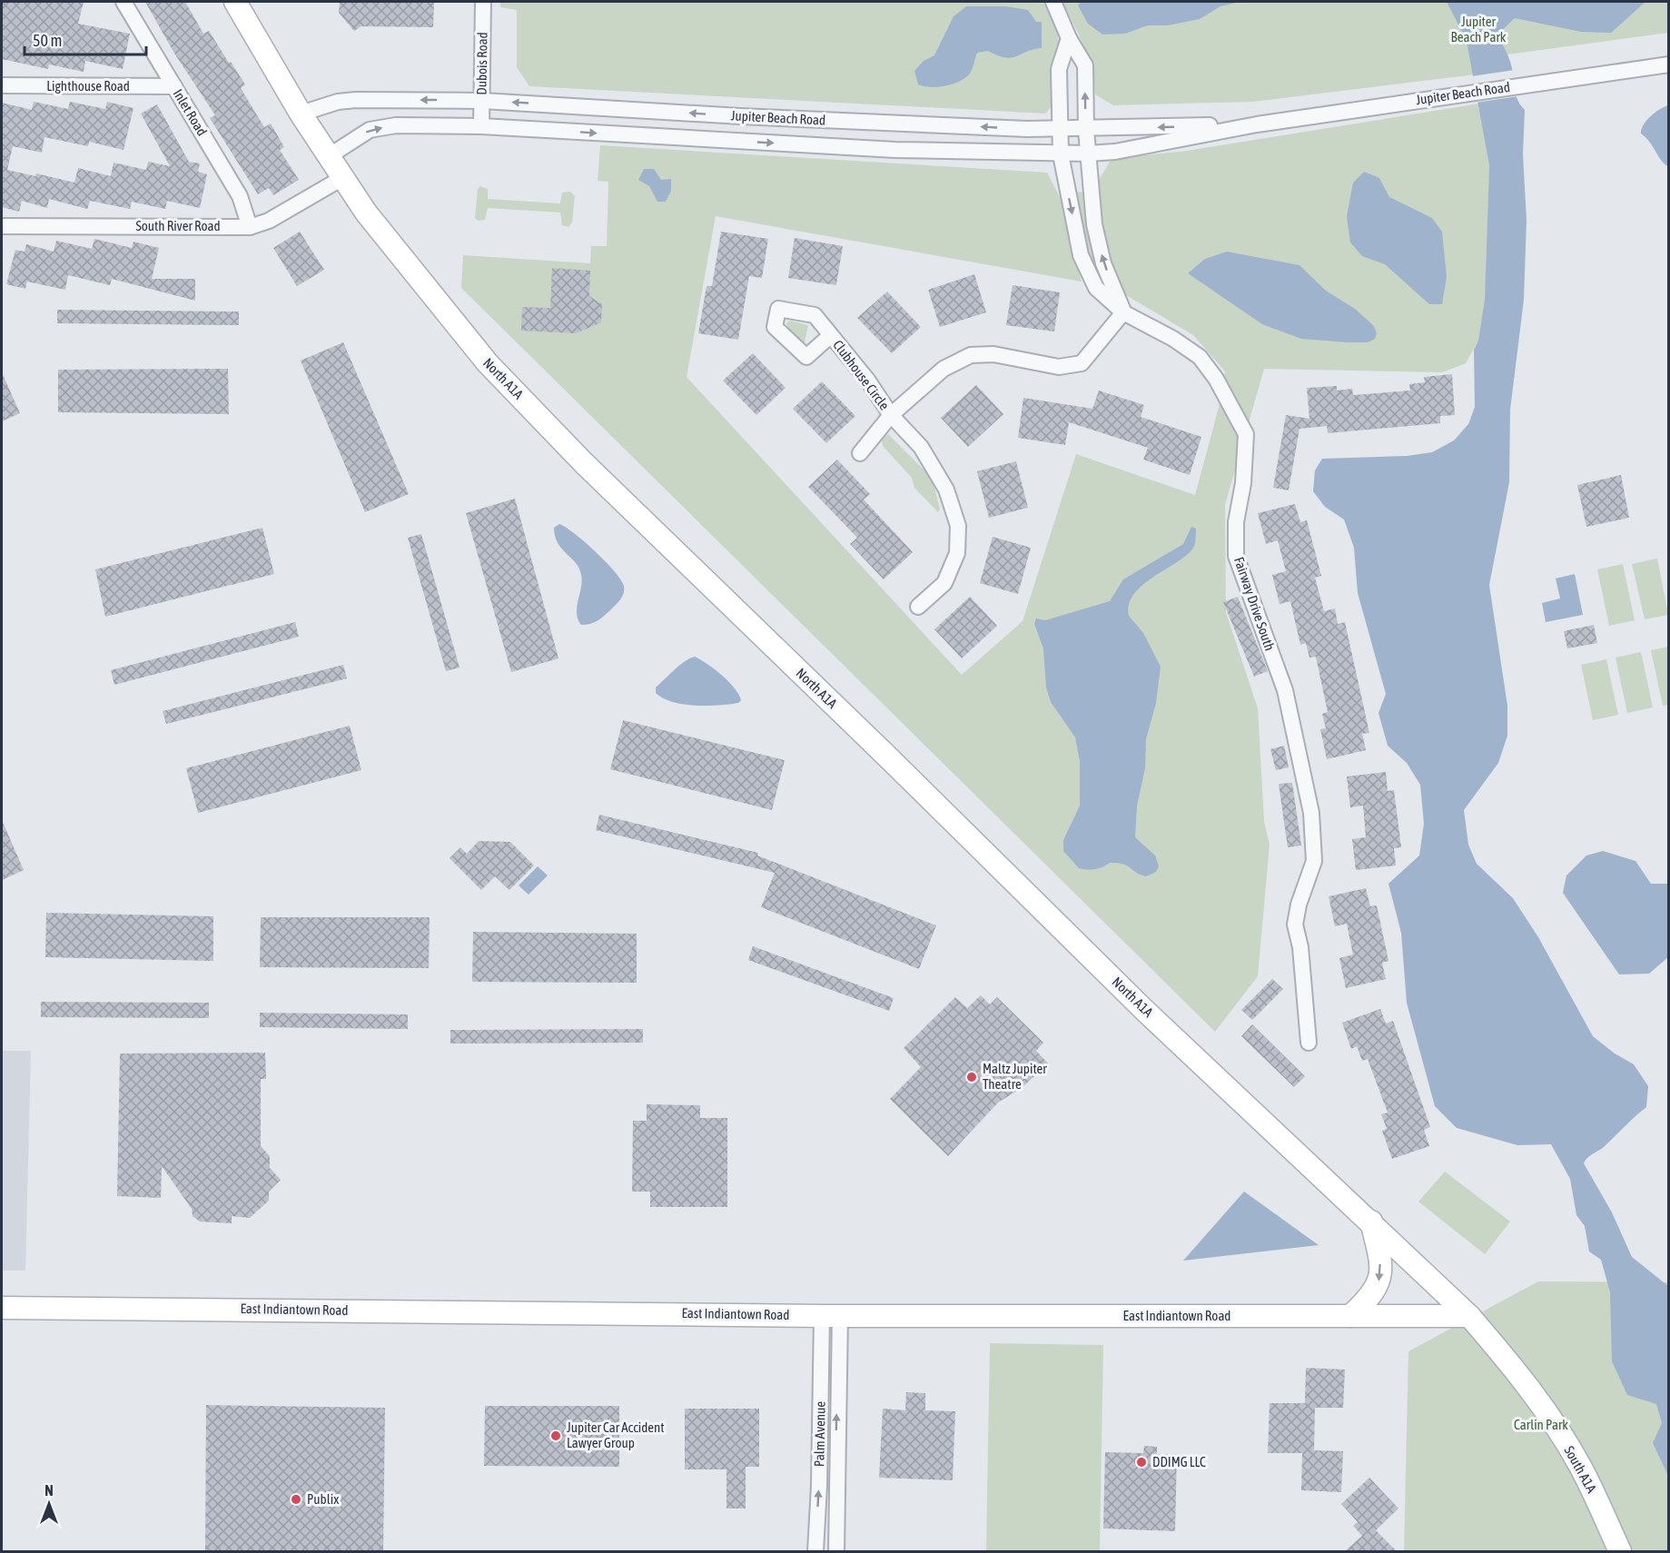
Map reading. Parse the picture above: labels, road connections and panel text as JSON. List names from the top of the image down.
{
  "streets": {
    "street": [
      "Dubois Road",
      "Lighthouse Road",
      "Jupiter Beach Road",
      "Inlet Road",
      "South River Road",
      "Clubhouse Circle",
      "North A1A",
      "Fairway Drive South",
      "East Indiantown Road",
      "Palm Avenue",
      "South A1A"
    ]
  },
  "crossings": [
    ["Dubois Road", "Jupiter Beach Road"],
    ["Lighthouse Road", "Inlet Road"],
    ["Jupiter Beach Road", "North A1A"],
    ["Jupiter Beach Road", "Fairway Drive South"],
    ["Inlet Road", "South River Road"],
    ["South River Road", "North A1A"],
    ["Clubhouse Circle", "Fairway Drive South"],
    ["North A1A", "East Indiantown Road"],
    ["North A1A", "South A1A"],
    ["East Indiantown Road", "Palm Avenue"],
    ["East Indiantown Road", "South A1A"]
  ],
  "one_way": ["Palm Avenue"],
  "parks": ["Jupiter Beach Park", "Carlin Park"],
  "places": [
    "Maltz Jupiter Theatre",
    "Jupiter Car Accident Lawyer Group",
    "DDIMG LLC",
    "Publix"
  ],
  "scale_bar": "50 m",
  "north": "top"
}
